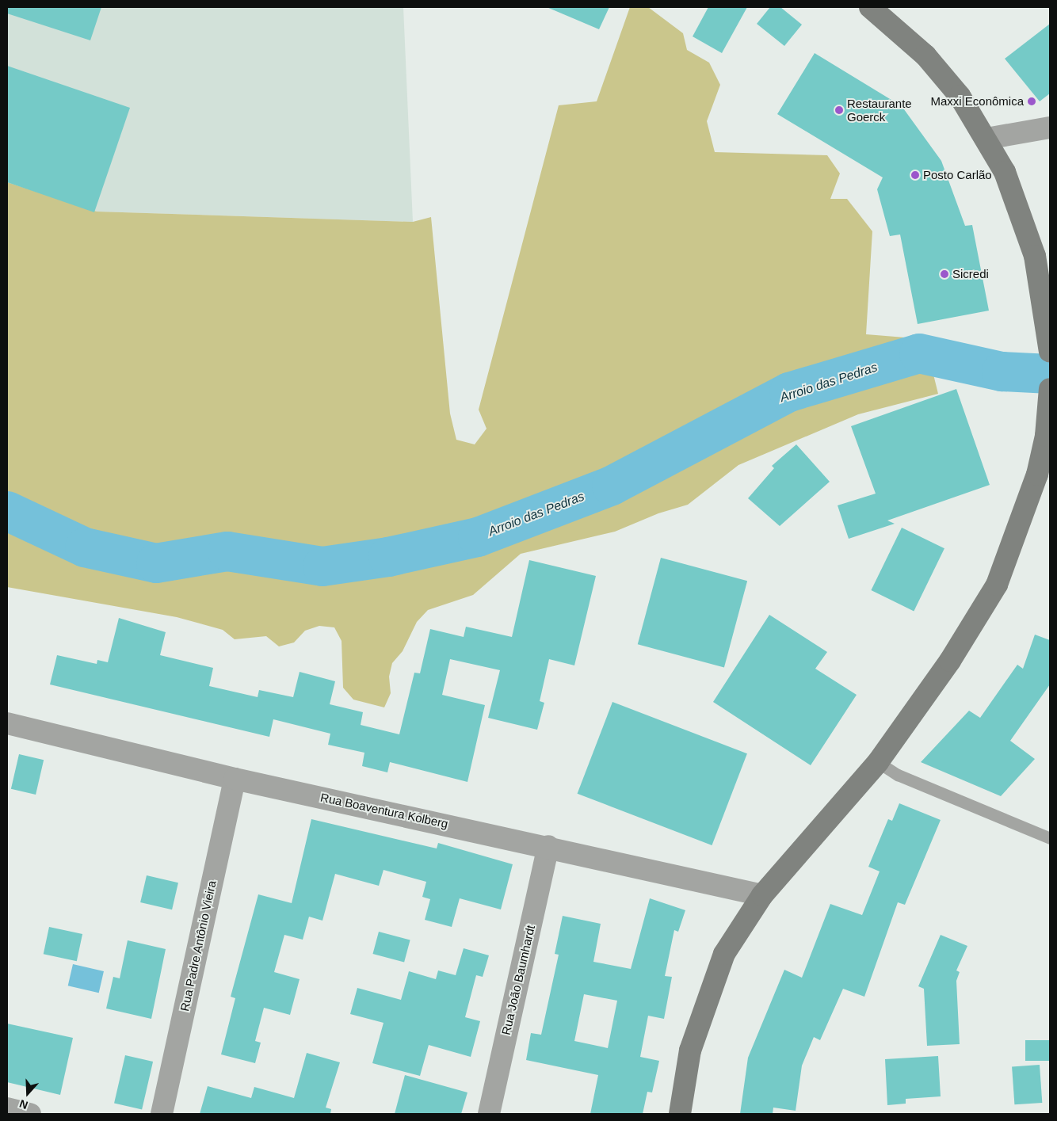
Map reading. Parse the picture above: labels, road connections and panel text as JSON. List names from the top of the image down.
{
  "streets": {
    "street": ["Rua Boaventura Kolberg", "Rua Padre Antônio Vieira", "Rua João Baumhardt"]
  },
  "crossings": [
    ["Rua Boaventura Kolberg", "Rua Padre Antônio Vieira"],
    ["Rua Boaventura Kolberg", "Rua João Baumhardt"]
  ],
  "water": ["Arroio das Pedras"],
  "places": [
    "Maxxi Econômica",
    "Restaurante Goerck",
    "Posto Carlão",
    "Sicredi"
  ],
  "north": "bottom"
}
